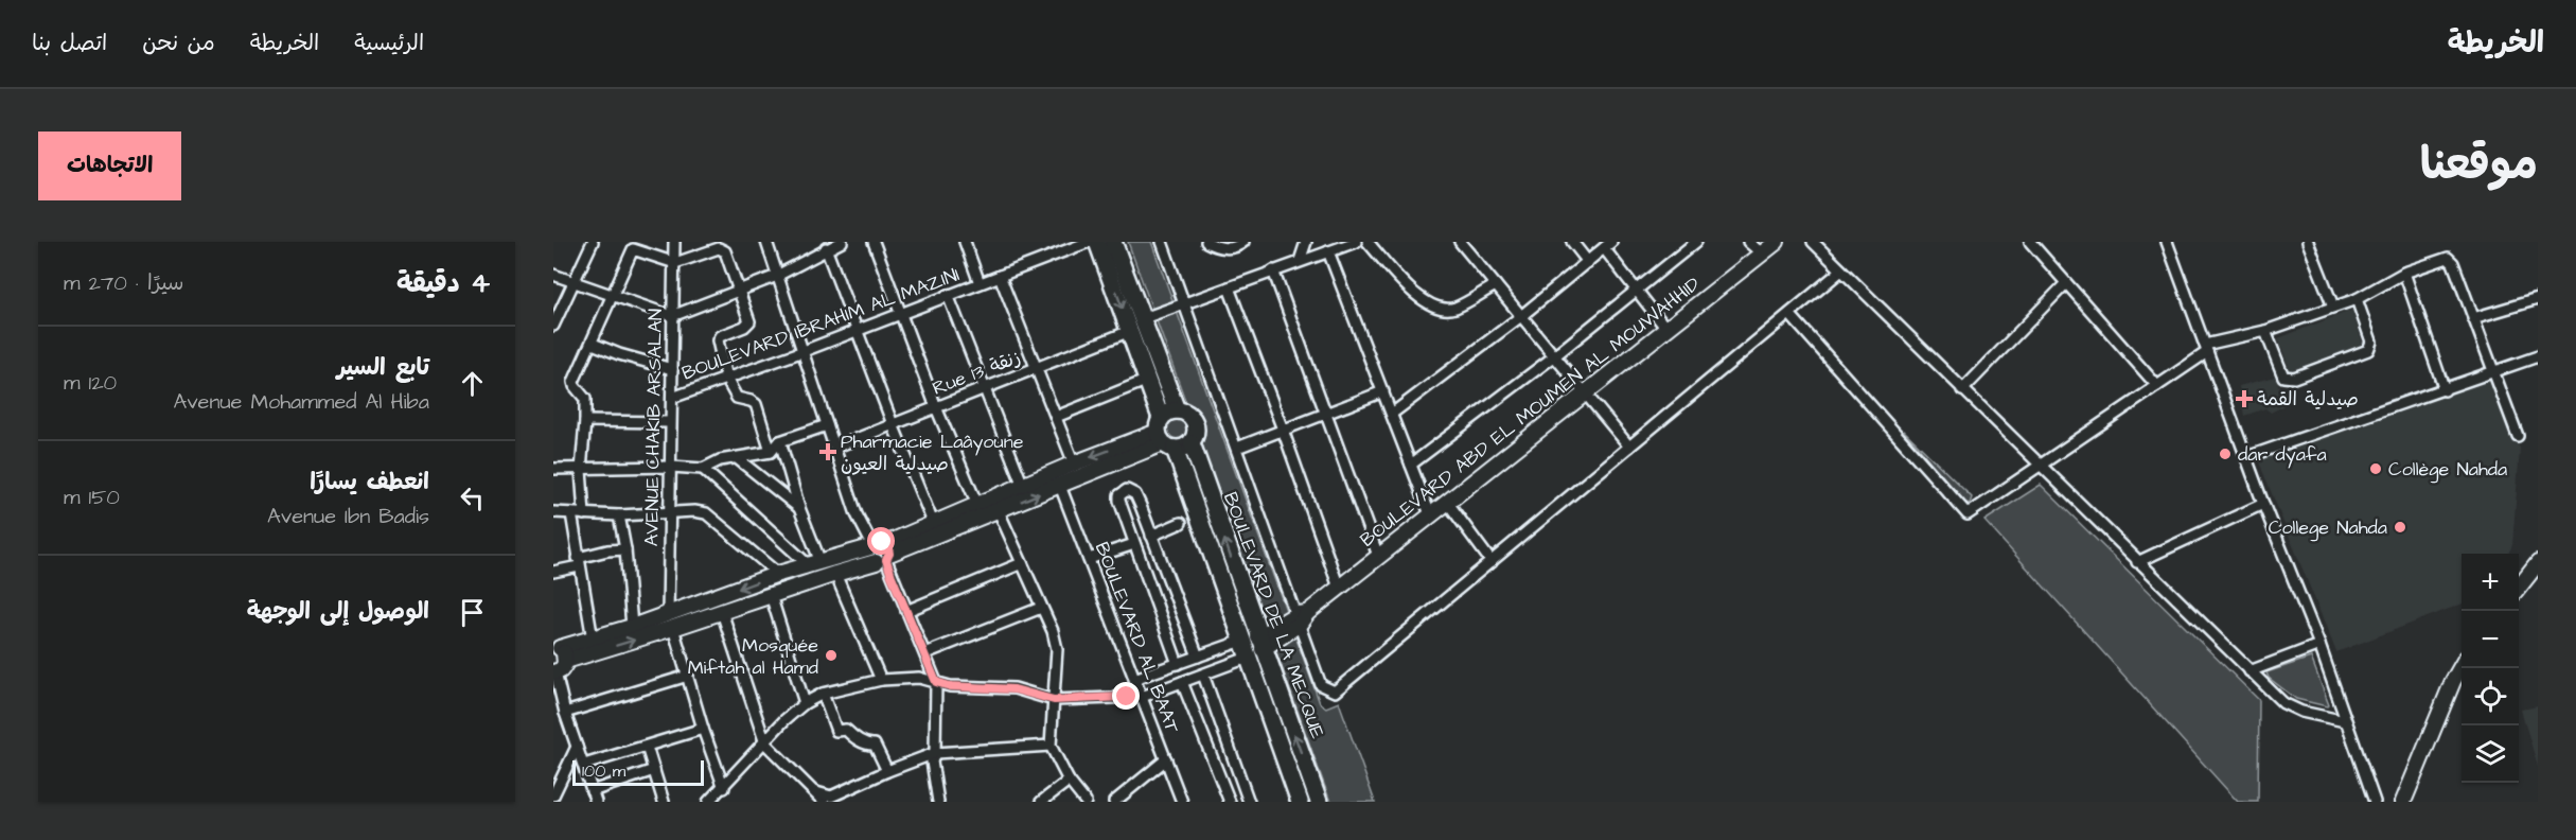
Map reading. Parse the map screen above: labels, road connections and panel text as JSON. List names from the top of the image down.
{
  "streets": {
    "main road": ["BOULEVARD ABD EL MOUMEN AL MOUWAHHID", "BOULEVARD DE LA MECQUE"],
    "street": [
      "BOULEVARD IBRAHIM AL MAZINI",
      "Rue 13 زنقة",
      "AVENUE CHAKIB ARSALAN",
      "BOULEVARD AL BAAT"
    ]
  },
  "crossings": [
    ["BOULEVARD IBRAHIM AL MAZINI", "AVENUE CHAKIB ARSALAN"],
    ["Rue 13 زنقة", "BOULEVARD DE LA MECQUE"],
    ["BOULEVARD ABD EL MOUMEN AL MOUWAHHID", "BOULEVARD DE LA MECQUE"]
  ],
  "places": {
    "health": ["صيدلية القمة", "Pharmacie Laâyoune صيدلية العيون"],
    "other": [
      "dar dyafa",
      "Collège Nahda",
      "College Nahda",
      "Mosquée Miftah al Hamd"
    ]
  },
  "scale_bar": "100 m",
  "page": {
    "header": "الخريطة",
    "nav": [
      "الرئيسية",
      "الخريطة",
      "من نحن",
      "اتصل بنا"
    ],
    "title": "موقعنا",
    "buttons": "الاتجاهات",
    "heading": ["4 دقيقة", "سيرًا · 270 m"],
    "list": [
      ["تابع السير", "Avenue Mohammed Al Hiba", "120 m"],
      ["انعطف يسارًا", "Avenue Ibn Badis", "150 m"],
      "الوصول إلى الوجهة"
    ],
    "map_buttons": ["+", "−"],
    "scale": "100 m"
  }
}
